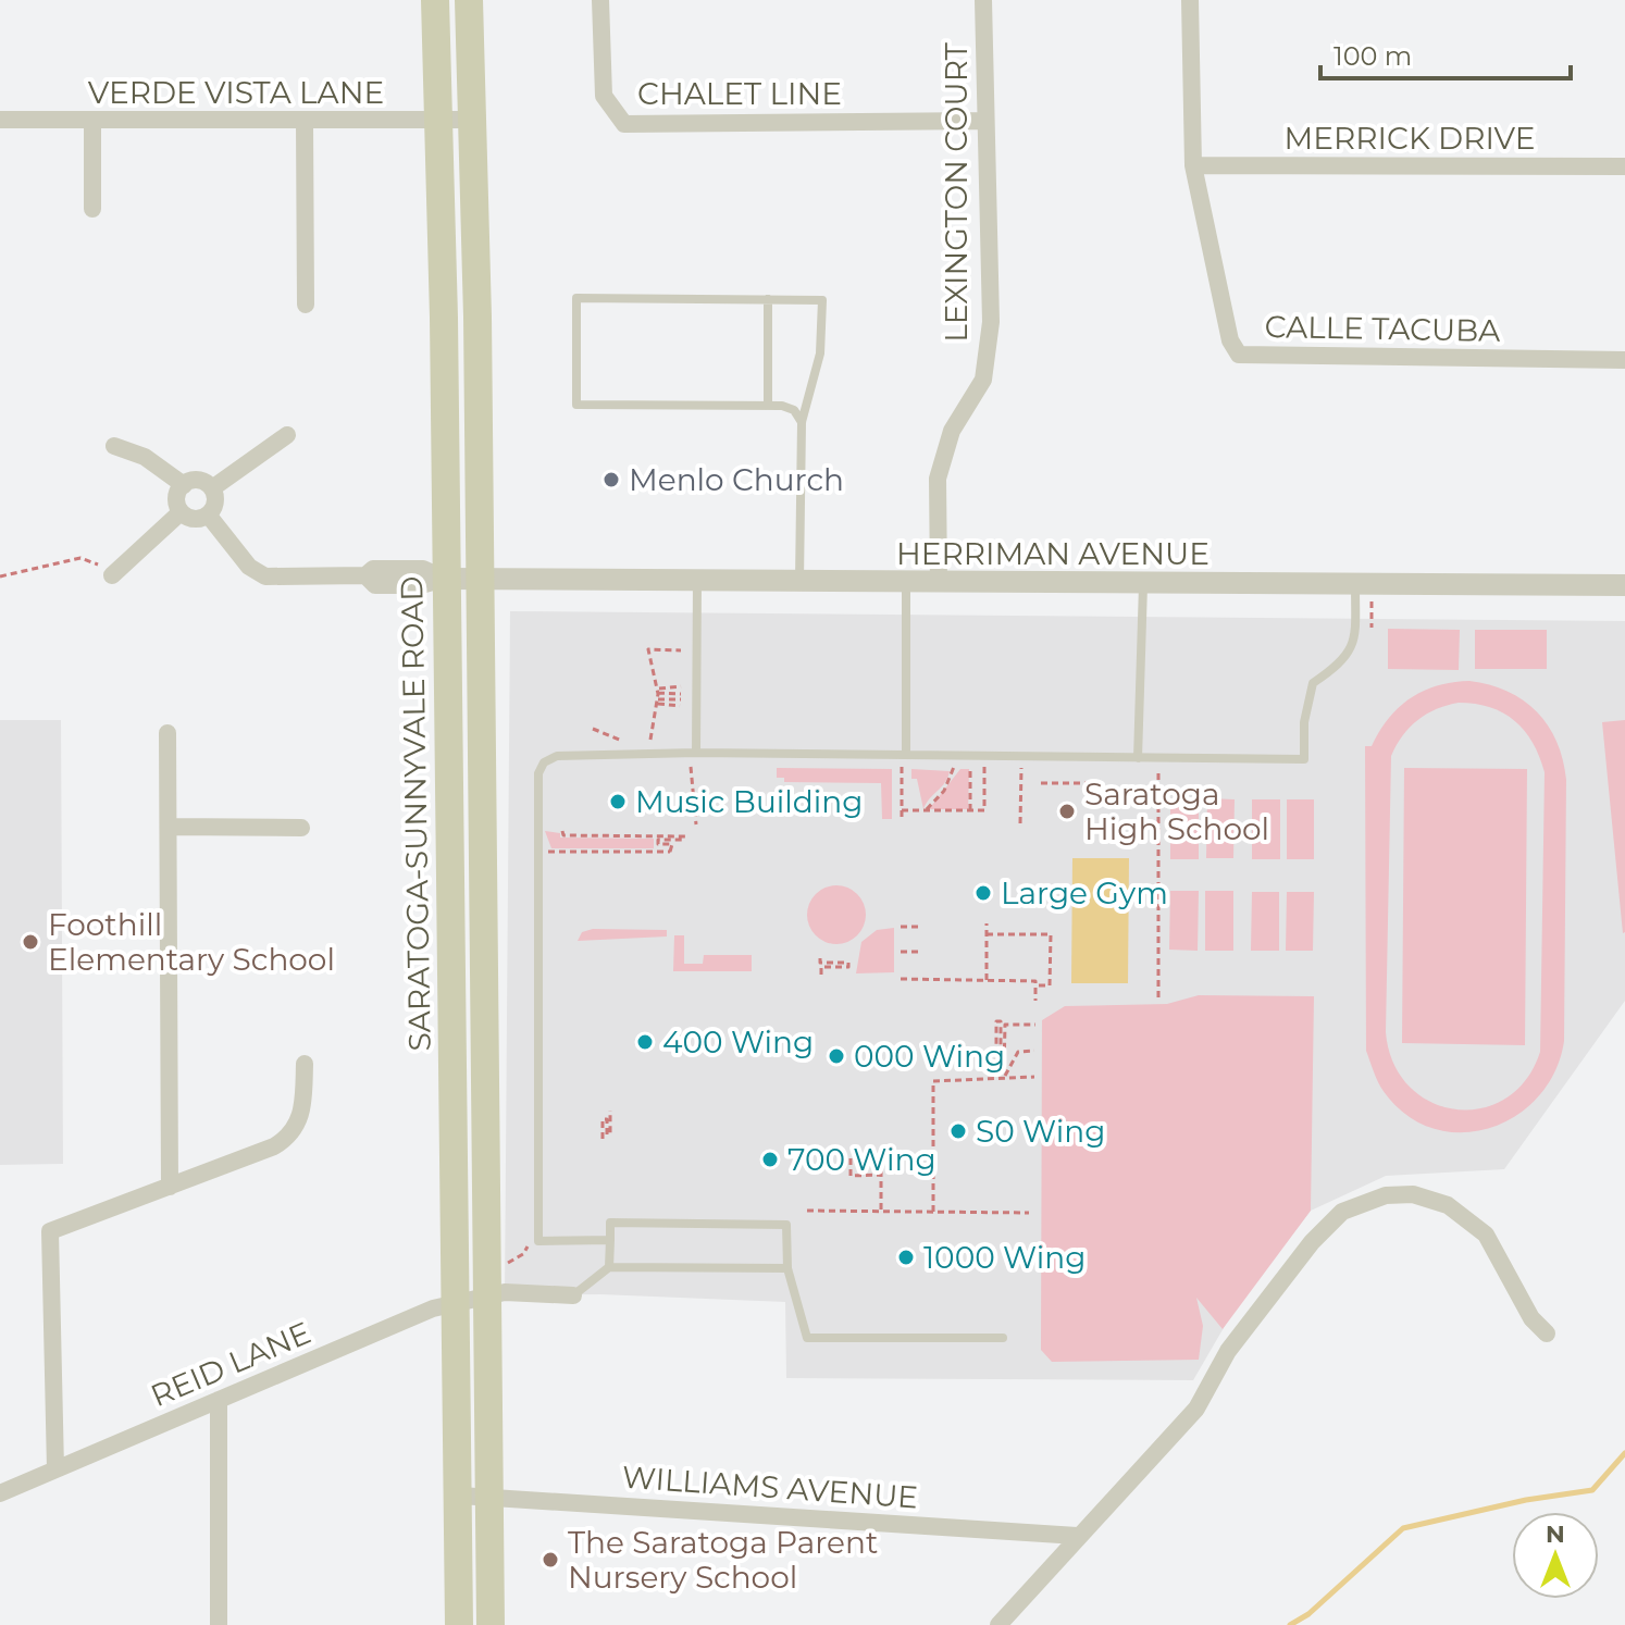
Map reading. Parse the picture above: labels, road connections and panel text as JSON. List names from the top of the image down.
{
  "streets": {
    "main road": ["SARATOGA-SUNNYVALE ROAD"],
    "street": [
      "VERDE VISTA LANE",
      "CHALET LINE",
      "MERRICK DRIVE",
      "LEXINGTON COURT",
      "CALLE TACUBA",
      "HERRIMAN AVENUE",
      "REID LANE",
      "WILLIAMS AVENUE"
    ]
  },
  "crossings": [
    ["VERDE VISTA LANE", "SARATOGA-SUNNYVALE ROAD"],
    ["CHALET LINE", "LEXINGTON COURT"],
    ["MERRICK DRIVE", "CALLE TACUBA"],
    ["LEXINGTON COURT", "HERRIMAN AVENUE"],
    ["HERRIMAN AVENUE", "SARATOGA-SUNNYVALE ROAD"],
    ["SARATOGA-SUNNYVALE ROAD", "REID LANE"],
    ["SARATOGA-SUNNYVALE ROAD", "WILLIAMS AVENUE"]
  ],
  "places": [
    "Menlo Church",
    "Music Building",
    "Saratoga High School",
    "Large Gym",
    "Foothill Elementary School",
    "400 Wing",
    "000 Wing",
    "S0 Wing",
    "700 Wing",
    "1000 Wing",
    "The Saratoga Parent Nursery School"
  ],
  "scale_bar": "100 m",
  "north": "top"
}
